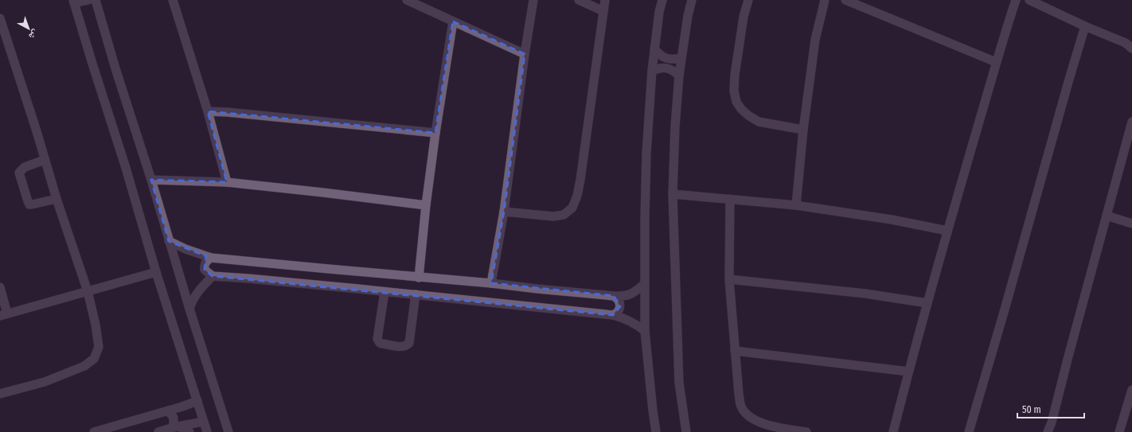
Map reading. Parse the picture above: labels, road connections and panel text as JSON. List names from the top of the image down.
{
  "scale_bar": "50 m",
  "north": "bottom right"
}
